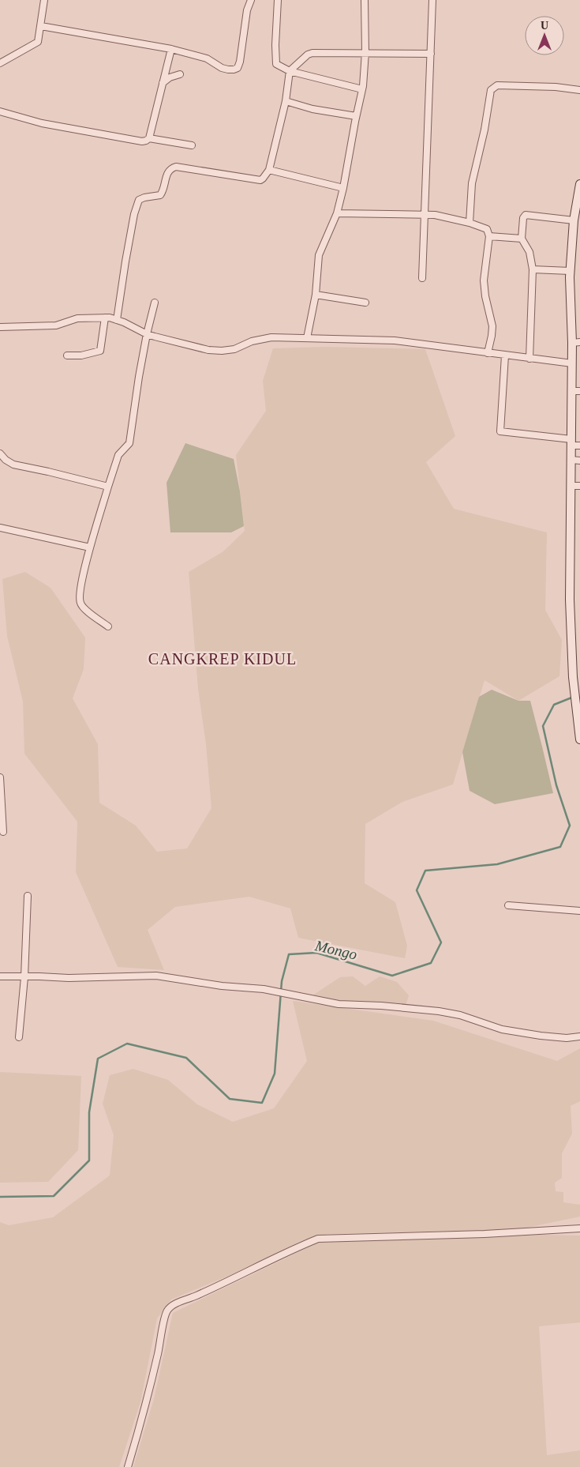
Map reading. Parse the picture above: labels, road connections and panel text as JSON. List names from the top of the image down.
{
  "districts": ["CANGKREP KIDUL"],
  "water": ["Mongo"],
  "north": "top"
}
